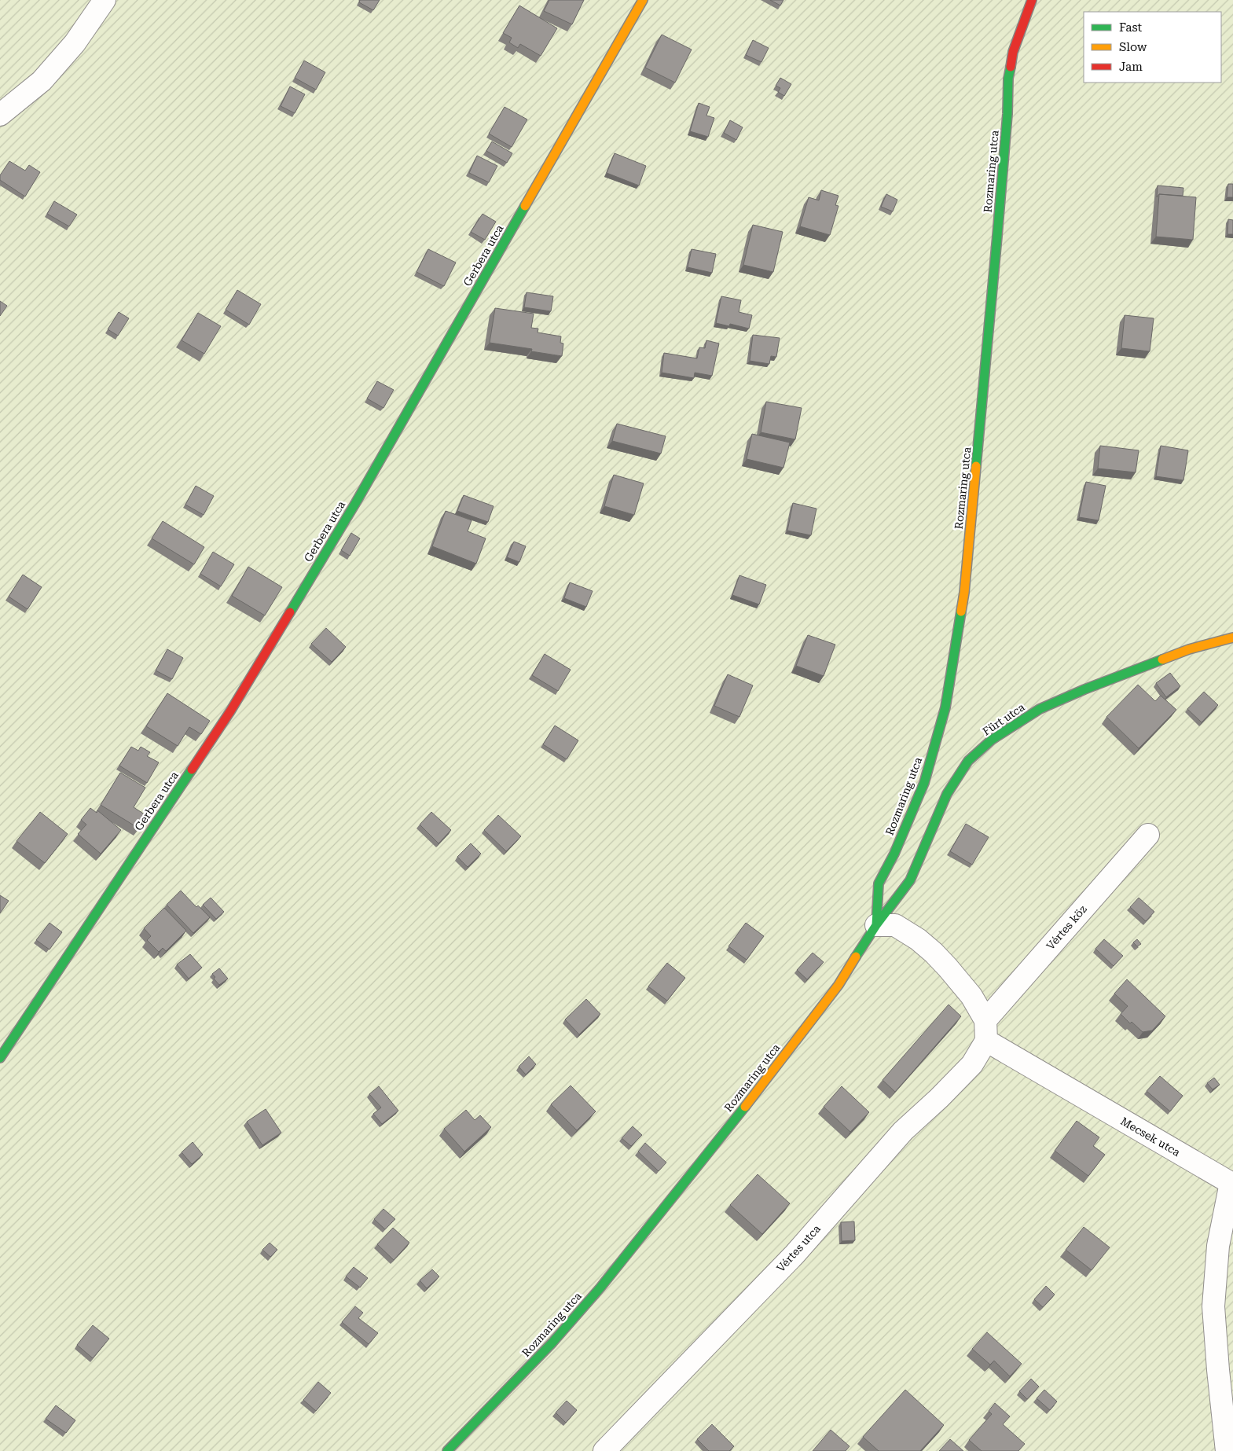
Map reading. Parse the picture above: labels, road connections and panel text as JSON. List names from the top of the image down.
{
  "streets": {
    "street": [
      "Rozmaring utca",
      "Gerbera utca",
      "Fürt utca",
      "Vértes köz",
      "Mecsek utca",
      "Vértes utca"
    ]
  },
  "crossings": [
    ["Rozmaring utca", "Fürt utca"],
    ["Rozmaring utca", "Mecsek utca"],
    ["Fürt utca", "Mecsek utca"],
    ["Vértes köz", "Mecsek utca"],
    ["Vértes köz", "Vértes utca"],
    ["Mecsek utca", "Vértes utca"]
  ],
  "legend": ["Fast", "Slow", "Jam"]
}
